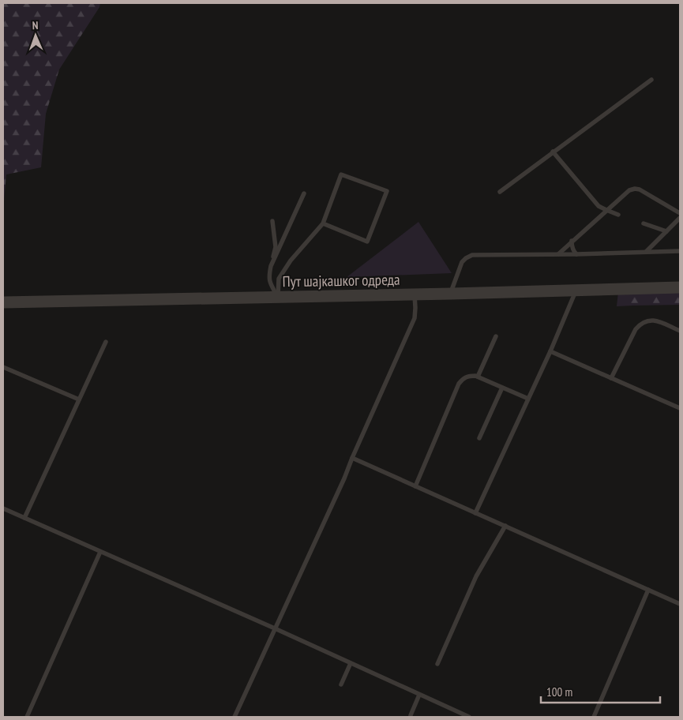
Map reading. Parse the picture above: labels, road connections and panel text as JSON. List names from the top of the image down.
{
  "streets": {
    "street": ["Пут шајкашког одреда"]
  },
  "scale_bar": "100 m",
  "north": "top"
}
